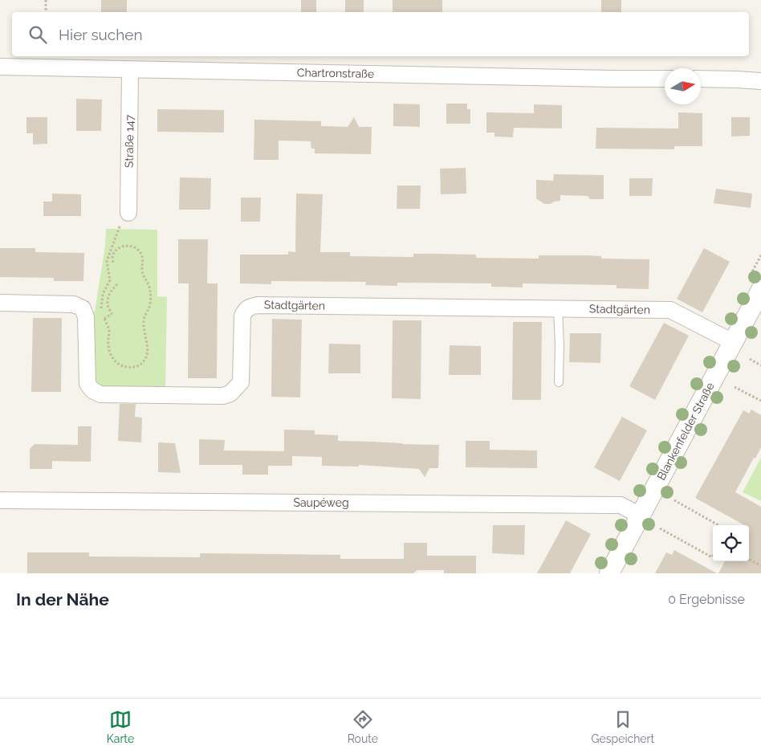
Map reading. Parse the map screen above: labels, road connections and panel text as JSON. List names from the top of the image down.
{
  "streets": {
    "street": [
      "Chartronstraße",
      "Straße 147",
      "Stadtgärten",
      "Blankenfelder Straße",
      "Saupéweg"
    ]
  },
  "crossings": [
    ["Chartronstraße", "Straße 147"],
    ["Stadtgärten", "Blankenfelder Straße"],
    ["Blankenfelder Straße", "Saupéweg"]
  ],
  "north": "right",
  "page": {
    "search": "Hier suchen",
    "heading": ["In der Nähe", "0 Ergebnisse"],
    "nav": ["Karte", "Route", "Gespeichert"]
  }
}
